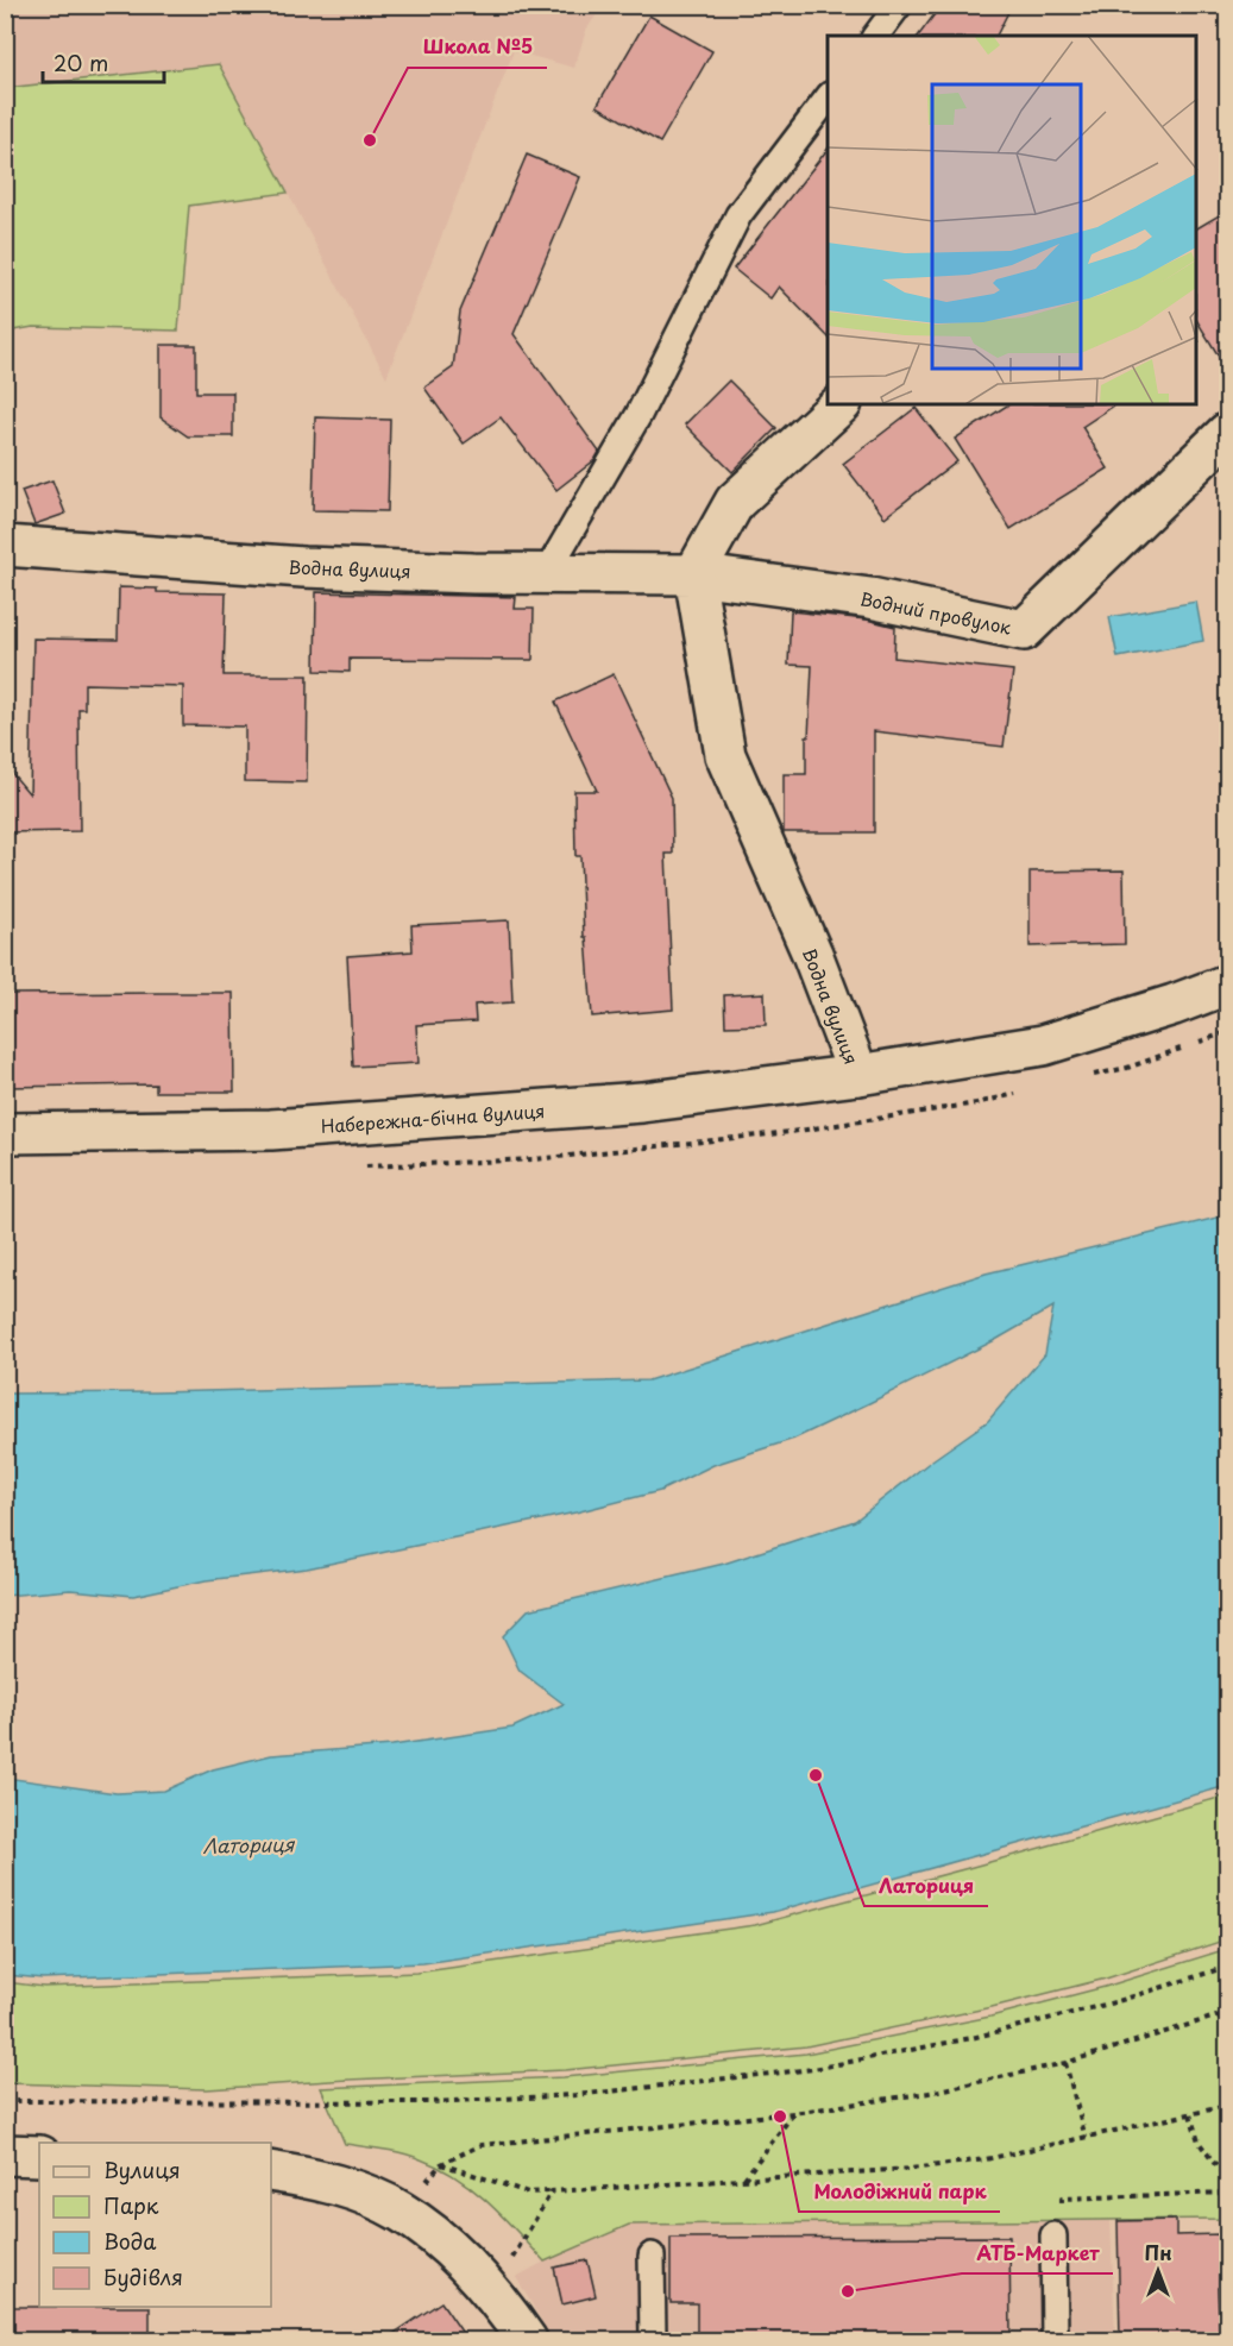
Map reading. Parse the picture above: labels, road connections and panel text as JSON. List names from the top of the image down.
{
  "streets": {
    "street": ["Водна вулиця", "Водний провулок", "Набережна-бічна вулиця"]
  },
  "crossings": [
    ["Водна вулиця", "Водний провулок"],
    ["Водна вулиця", "Набережна-бічна вулиця"]
  ],
  "water": ["Латориця"],
  "places": [
    "Школа №5",
    "Латориця",
    "Молодіжний парк",
    "АТБ-Маркет"
  ],
  "legend": [
    "Вулиця",
    "Парк",
    "Вода",
    "Будівля"
  ],
  "scale_bar": "20 m",
  "north": "top"
}
